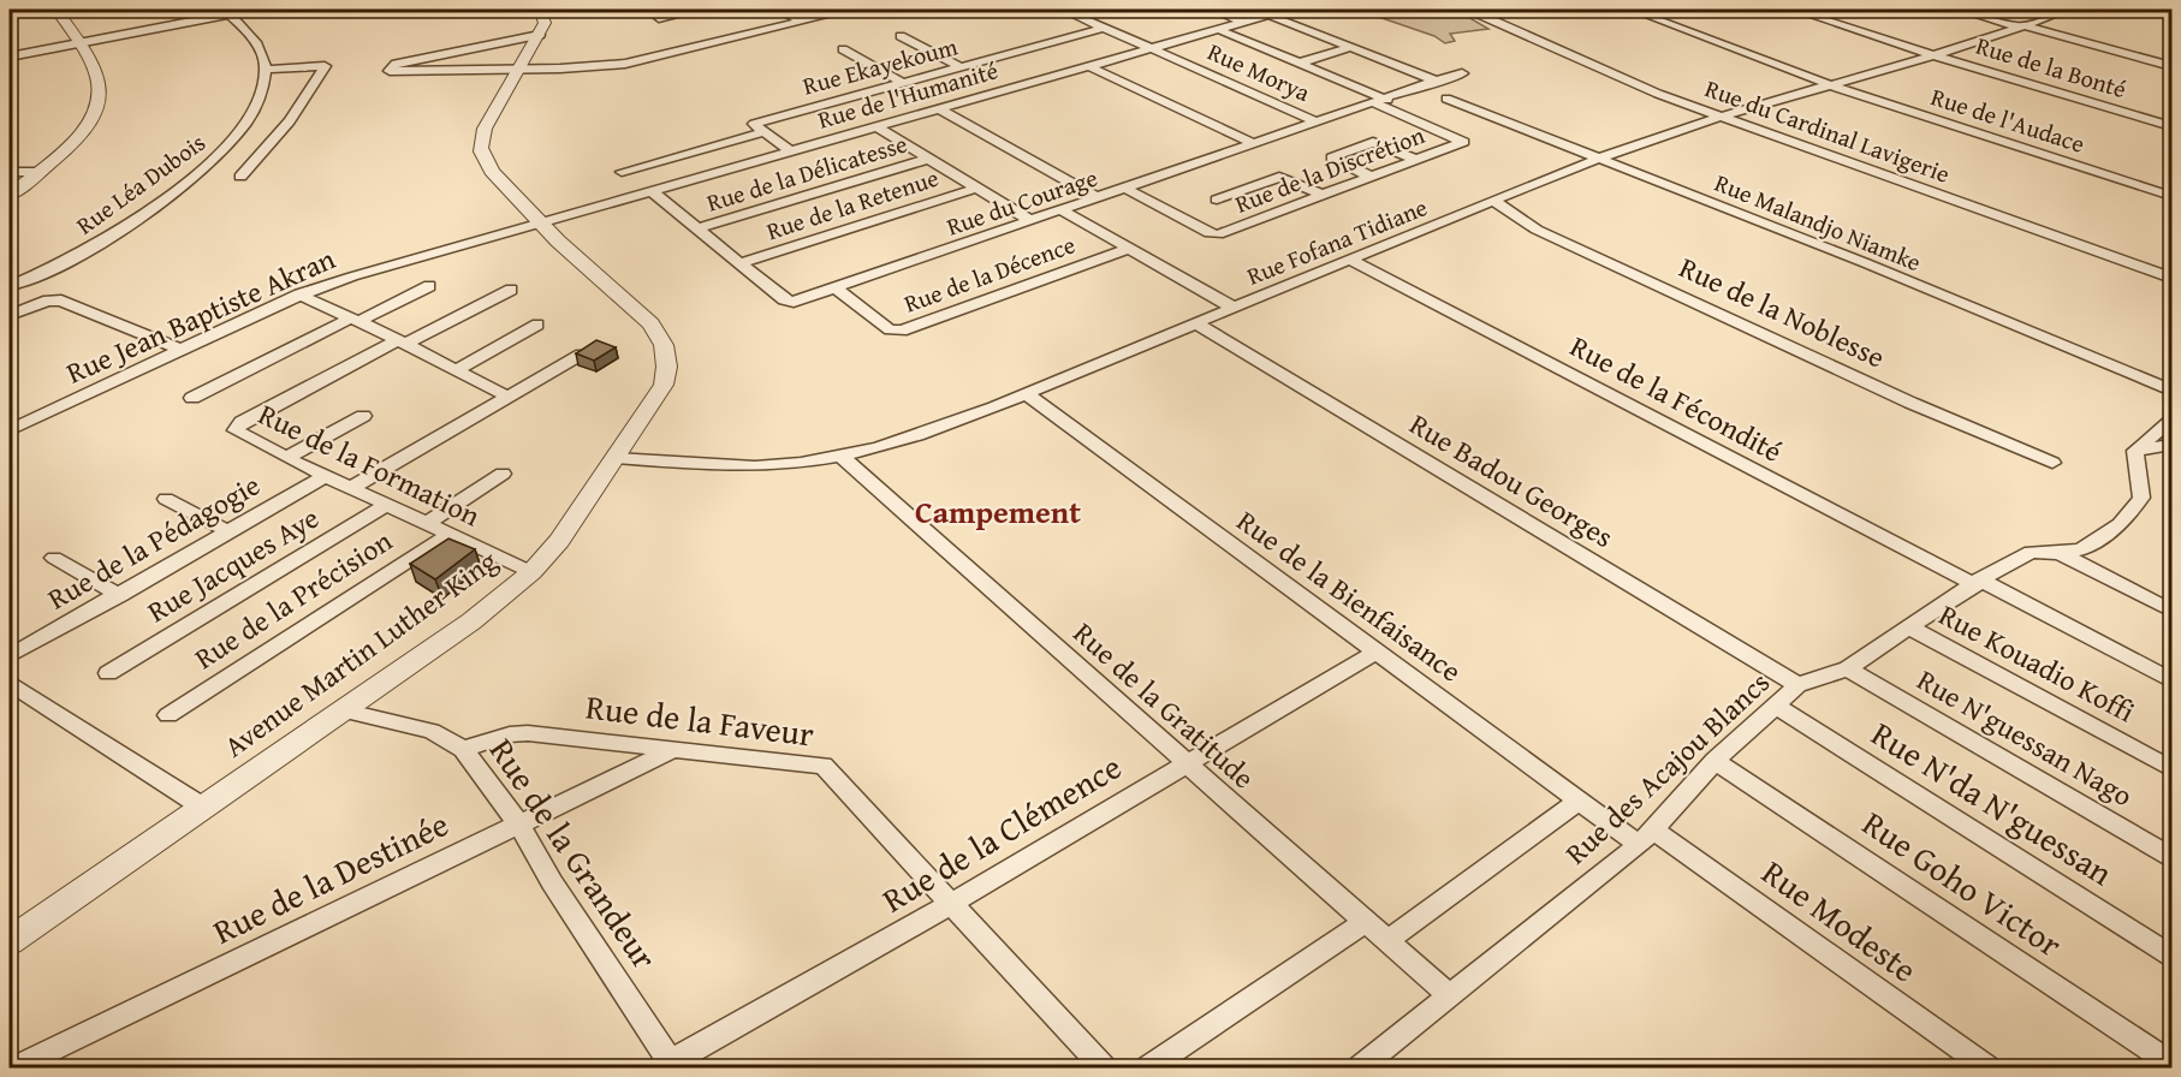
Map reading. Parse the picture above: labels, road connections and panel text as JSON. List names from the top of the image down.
{
  "streets": {
    "street": [
      "Rue Ekayekoum",
      "Rue de la Bonté",
      "Rue Morya",
      "Rue de l'Humanité",
      "Rue de l'Audace",
      "Rue du Cardinal Lavigerie",
      "Rue de la Discrétion",
      "Rue de la Délicatesse",
      "Rue Léa Dubois",
      "Rue du Courage",
      "Rue de la Retenue",
      "Rue Malandjo Niamke",
      "Rue Fofana Tidiane",
      "Rue de la Décence",
      "Rue de la Noblesse",
      "Rue Jean Baptiste Akran",
      "Rue de la Fécondité",
      "Rue de la Formation",
      "Rue Badou Georges",
      "Rue de la Pédagogie",
      "Rue Jacques Aye",
      "Rue de la Bienfaisance",
      "Rue de la Précision",
      "Avenue Martin Luther King",
      "Rue Kouadio Koffi",
      "Rue de la Gratitude",
      "Rue de la Faveur",
      "Rue N'guessan Nago",
      "Rue des Acajou Blancs",
      "Rue N'da N'guessan",
      "Rue de la Clémence",
      "Rue de la Grandeur",
      "Rue de la Destinée",
      "Rue Goho Victor",
      "Rue Modeste"
    ]
  },
  "crossings": [
    ["Rue Ekayekoum", "Rue Morya"],
    ["Rue de la Bonté", "Rue Fofana Tidiane"],
    ["Rue Morya", "Rue de l'Humanité"],
    ["Rue Morya", "Rue du Courage"],
    ["Rue de l'Humanité", "Rue du Courage"],
    ["Rue de l'Humanité", "Rue Jean Baptiste Akran"],
    ["Rue de l'Humanité", "Avenue Martin Luther King"],
    ["Rue de l'Audace", "Rue Fofana Tidiane"],
    ["Rue du Cardinal Lavigerie", "Rue Fofana Tidiane"],
    ["Rue de la Discrétion", "Rue du Courage"],
    ["Rue de la Délicatesse", "Rue du Courage"],
    ["Rue du Courage", "Rue de la Retenue"],
    ["Rue du Courage", "Rue de la Décence"],
    ["Rue Malandjo Niamke", "Rue Fofana Tidiane"],
    ["Rue Fofana Tidiane", "Rue de la Noblesse"],
    ["Rue Fofana Tidiane", "Rue de la Fécondité"],
    ["Rue Fofana Tidiane", "Rue Badou Georges"],
    ["Rue Fofana Tidiane", "Rue de la Bienfaisance"],
    ["Rue Fofana Tidiane", "Avenue Martin Luther King"],
    ["Rue Fofana Tidiane", "Rue de la Gratitude"],
    ["Rue Jean Baptiste Akran", "Avenue Martin Luther King"],
    ["Rue de la Fécondité", "Rue des Acajou Blancs"],
    ["Rue de la Formation", "Rue de la Pédagogie"],
    ["Rue de la Formation", "Rue Jacques Aye"],
    ["Rue de la Formation", "Rue de la Précision"],
    ["Rue de la Formation", "Avenue Martin Luther King"],
    ["Rue Badou Georges", "Rue des Acajou Blancs"],
    ["Rue de la Bienfaisance", "Rue des Acajou Blancs"],
    ["Rue de la Bienfaisance", "Rue de la Clémence"],
    ["Rue de la Bienfaisance", "Rue Modeste"],
    ["Avenue Martin Luther King", "Rue de la Grandeur"],
    ["Rue Kouadio Koffi", "Rue des Acajou Blancs"],
    ["Rue de la Gratitude", "Rue des Acajou Blancs"],
    ["Rue de la Gratitude", "Rue de la Clémence"],
    ["Rue de la Faveur", "Rue de la Clémence"],
    ["Rue de la Faveur", "Rue de la Grandeur"],
    ["Rue de la Faveur", "Rue de la Destinée"],
    ["Rue N'guessan Nago", "Rue des Acajou Blancs"],
    ["Rue des Acajou Blancs", "Rue N'da N'guessan"],
    ["Rue des Acajou Blancs", "Rue Goho Victor"],
    ["Rue des Acajou Blancs", "Rue Modeste"],
    ["Rue de la Clémence", "Rue de la Grandeur"],
    ["Rue de la Grandeur", "Rue de la Destinée"]
  ],
  "districts": ["Campement"]
}
